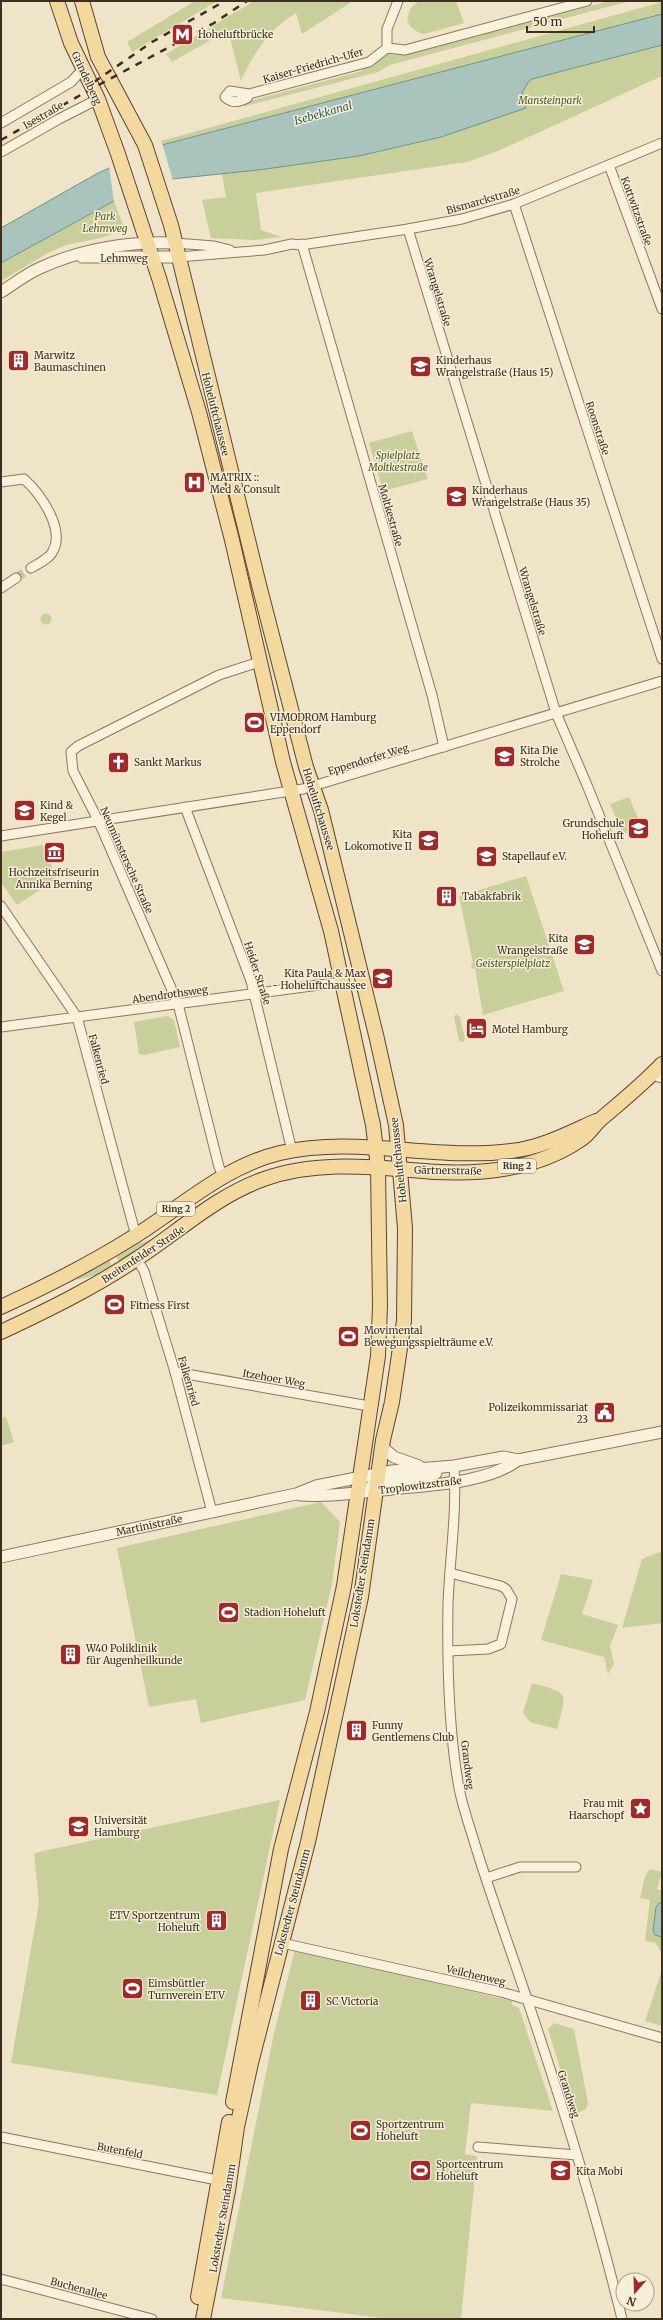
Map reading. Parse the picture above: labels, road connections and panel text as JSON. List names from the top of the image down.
{
  "streets": {
    "main road": [
      "Grindelberg",
      "Hoheluftchaussee",
      "Ring 2",
      "Gärtnerstraße",
      "Breitenfelder Straße",
      "Lokstedter Steindamm"
    ],
    "street": [
      "Kaiser-Friedrich-Ufer",
      "Isestraße",
      "Bismarckstraße",
      "Kottwitzstraße",
      "Lehmweg",
      "Wrangelstraße",
      "Roonstraße",
      "Moltkestraße",
      "Eppendorfer Weg",
      "Neumünstersche Straße",
      "Heider Straße",
      "Abendrothsweg",
      "Falkenried",
      "Itzehoer Weg",
      "Troplowitzstraße",
      "Martinistraße",
      "Grandweg",
      "Veilchenweg",
      "Butenfeld",
      "Buchenallee"
    ]
  },
  "crossings": [
    ["Grindelberg", "Isestraße"],
    ["Grindelberg", "Hoheluftchaussee"],
    ["Bismarckstraße", "Kottwitzstraße"],
    ["Bismarckstraße", "Lehmweg"],
    ["Bismarckstraße", "Wrangelstraße"],
    ["Bismarckstraße", "Hoheluftchaussee"],
    ["Bismarckstraße", "Roonstraße"],
    ["Bismarckstraße", "Moltkestraße"],
    ["Lehmweg", "Hoheluftchaussee"],
    ["Wrangelstraße", "Eppendorfer Weg"],
    ["Hoheluftchaussee", "Eppendorfer Weg"],
    ["Hoheluftchaussee", "Neumünstersche Straße"],
    ["Hoheluftchaussee", "Abendrothsweg"],
    ["Hoheluftchaussee", "Gärtnerstraße"],
    ["Hoheluftchaussee", "Breitenfelder Straße"],
    ["Hoheluftchaussee", "Itzehoer Weg"],
    ["Hoheluftchaussee", "Troplowitzstraße"],
    ["Hoheluftchaussee", "Martinistraße"],
    ["Hoheluftchaussee", "Lokstedter Steindamm"],
    ["Moltkestraße", "Eppendorfer Weg"],
    ["Eppendorfer Weg", "Neumünstersche Straße"],
    ["Eppendorfer Weg", "Heider Straße"],
    ["Neumünstersche Straße", "Abendrothsweg"],
    ["Neumünstersche Straße", "Breitenfelder Straße"],
    ["Heider Straße", "Abendrothsweg"],
    ["Heider Straße", "Breitenfelder Straße"],
    ["Abendrothsweg", "Falkenried"],
    ["Falkenried", "Breitenfelder Straße"],
    ["Falkenried", "Itzehoer Weg"],
    ["Falkenried", "Martinistraße"],
    ["Gärtnerstraße", "Breitenfelder Straße"],
    ["Troplowitzstraße", "Martinistraße"],
    ["Troplowitzstraße", "Lokstedter Steindamm"],
    ["Troplowitzstraße", "Grandweg"],
    ["Martinistraße", "Lokstedter Steindamm"],
    ["Lokstedter Steindamm", "Veilchenweg"],
    ["Lokstedter Steindamm", "Butenfeld"],
    ["Grandweg", "Veilchenweg"]
  ],
  "water": ["Isebekkanal"],
  "parks": [
    "Mansteinpark",
    "Park Lehmweg",
    "Spielplatz Moltkestraße",
    "Geisterspielplatz"
  ],
  "places": {
    "metro station": ["Hoheluftbrücke"],
    "building": [
      "Marwitz Baumaschinen",
      "Tabakfabrik",
      "W40 Poliklinik für Augenheilkunde",
      "Funny Gentlemens Club",
      "ETV Sportzentrum Hoheluft",
      "SC Victoria"
    ],
    "school or university": [
      "Kinderhaus Wrangelstraße (Haus 15)",
      "Kinderhaus Wrangelstraße (Haus 35)",
      "Kita Die Strolche",
      "Kind & Kegel",
      "Grundschule Hoheluft",
      "Kita Lokomotive II",
      "Stapellauf e.V.",
      "Kita Wrangelstraße",
      "Kita Paula & Max - Hoheluftchaussee",
      "Universität Hamburg",
      "Kita Mobi"
    ],
    "hospital": ["MATRIX :: Med & Consult"],
    "sports": [
      "VIMODROM Hamburg Eppendorf",
      "Fitness First",
      "Movimental Bewegungsspielträume e.V.",
      "Stadion Hoheluft",
      "Eimsbüttler Turnverein ETV",
      "Sportzentrum Hoheluft",
      "Sportcentrum Hoheluft"
    ],
    "church": ["Sankt Markus"],
    "museum": ["Hochzeitsfriseurin Annika Berning"],
    "hotel": ["Motel Hamburg"],
    "public building": ["Polizeikommissariat 23"],
    "place": ["Frau mit Haarschopf"]
  },
  "scale_bar": "50 m",
  "north": "bottom"
}
